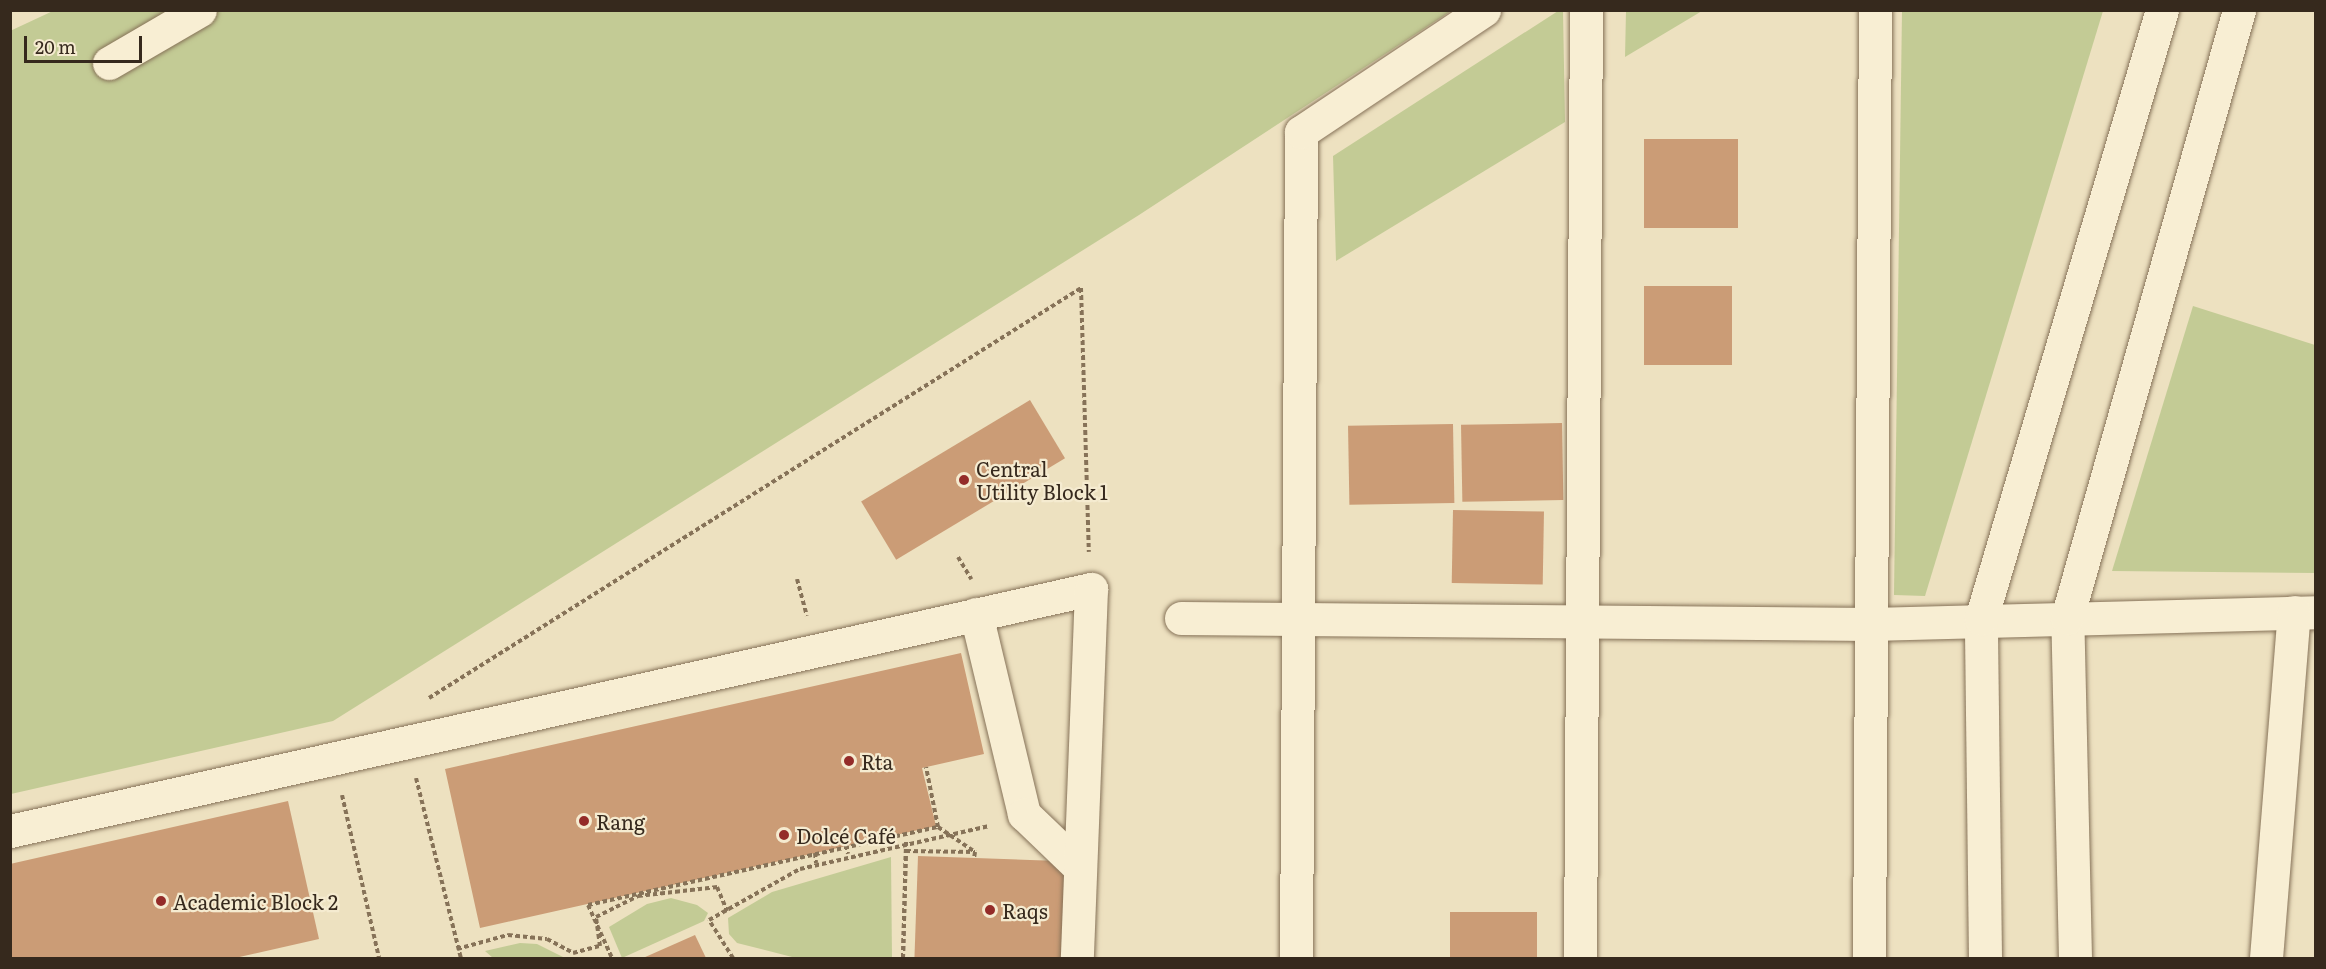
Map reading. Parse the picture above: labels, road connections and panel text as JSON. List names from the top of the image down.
{
  "places": [
    "Central Utility Block 1",
    "Rta",
    "Rang",
    "Dolcé Café",
    "Academic Block 2",
    "Raqs"
  ],
  "scale_bar": "20 m"
}
